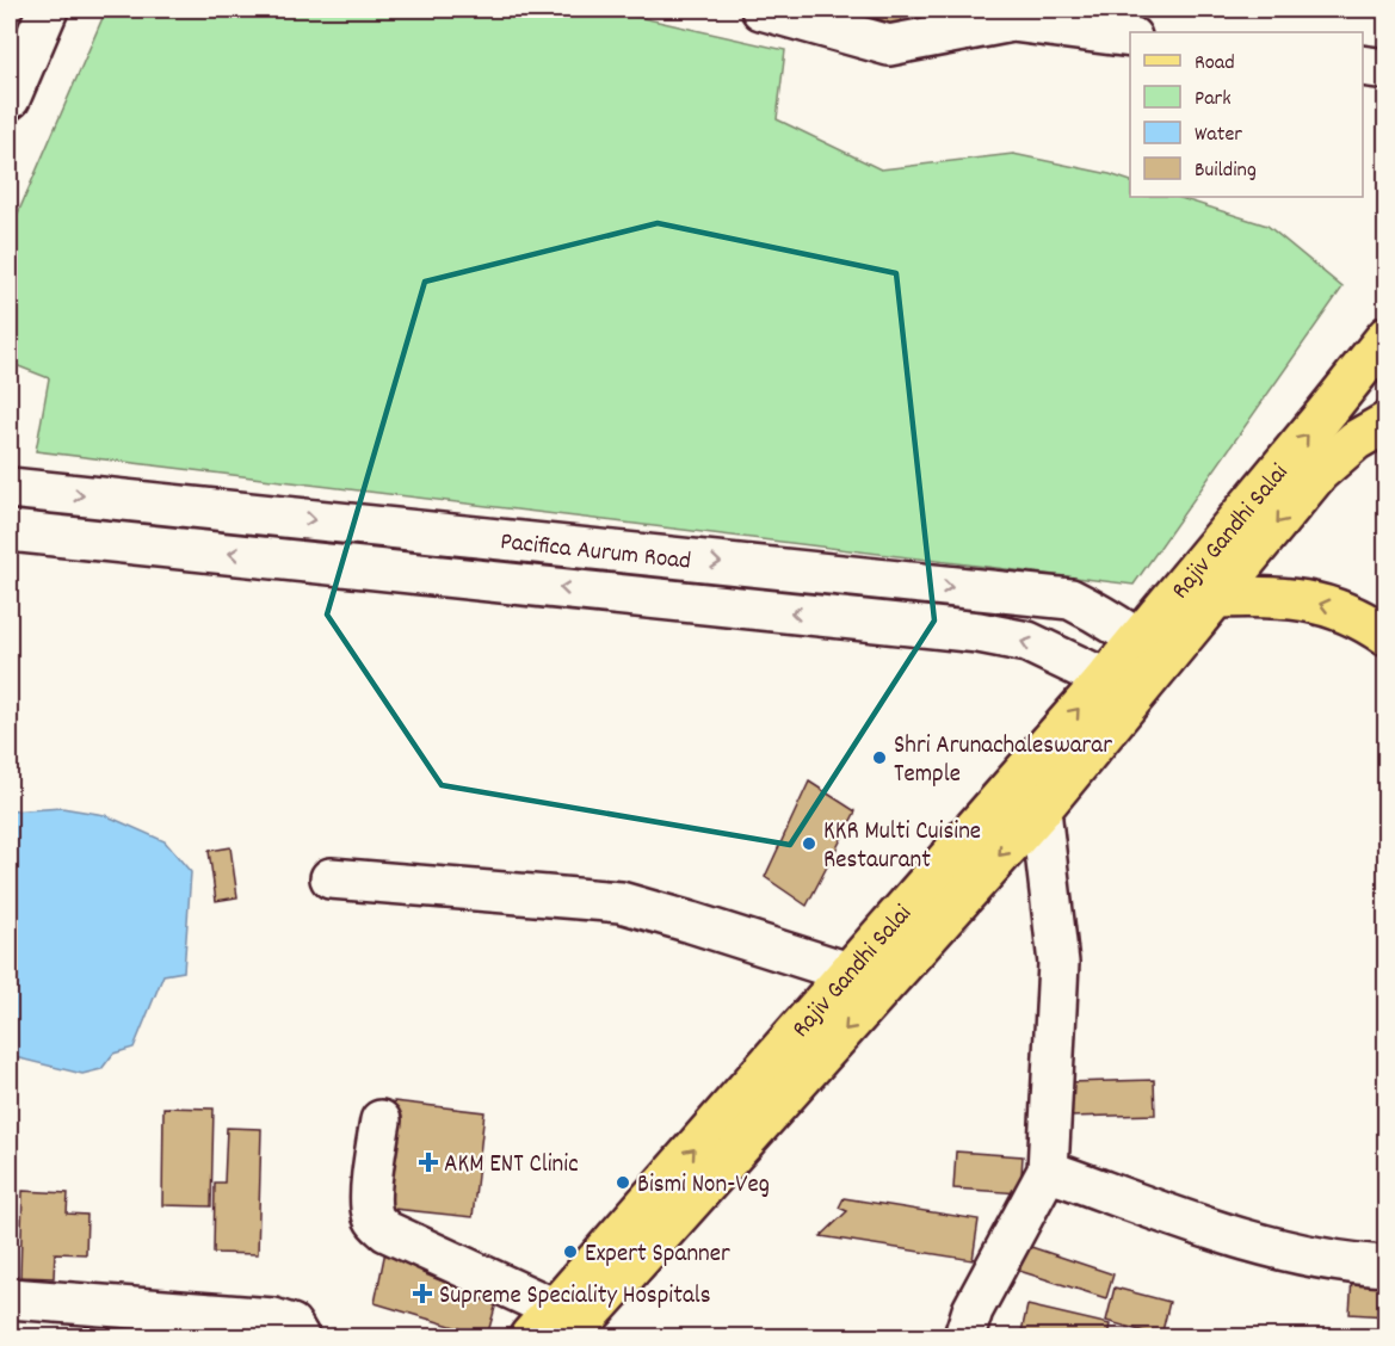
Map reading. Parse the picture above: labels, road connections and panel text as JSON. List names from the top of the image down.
{
  "streets": {
    "main road": ["Rajiv Gandhi Salai"],
    "street": ["Pacifica Aurum Road"]
  },
  "crossings": [
    ["Rajiv Gandhi Salai", "Pacifica Aurum Road"]
  ],
  "places": {
    "other": [
      "Shri Arunachaleswarar Temple",
      "KKR Multi Cuisine Restaurant",
      "Bismi Non-Veg",
      "Expert Spanner"
    ],
    "health": ["AKM ENT Clinic", "Supreme Speciality Hospitals"]
  },
  "legend": [
    "Road",
    "Park",
    "Water",
    "Building"
  ]
}
